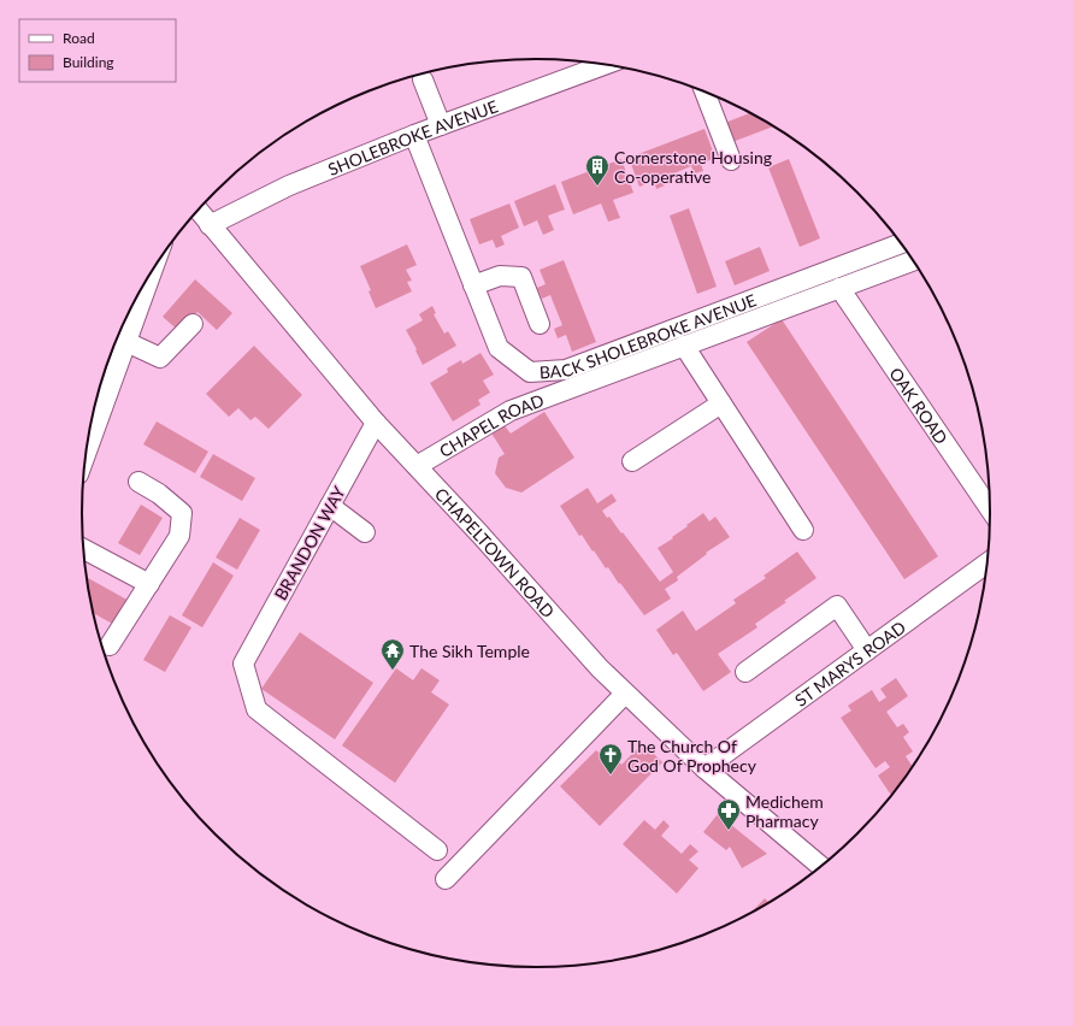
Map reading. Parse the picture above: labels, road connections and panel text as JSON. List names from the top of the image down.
{
  "streets": {
    "street": [
      "SHOLEBROKE AVENUE",
      "BACK SHOLEBROKE AVENUE",
      "OAK ROAD",
      "CHAPEL ROAD",
      "BRANDON WAY",
      "CHAPELTOWN ROAD",
      "ST MARYS ROAD"
    ]
  },
  "crossings": [
    ["SHOLEBROKE AVENUE", "BACK SHOLEBROKE AVENUE"],
    ["SHOLEBROKE AVENUE", "CHAPELTOWN ROAD"],
    ["OAK ROAD", "CHAPEL ROAD"],
    ["CHAPEL ROAD", "CHAPELTOWN ROAD"],
    ["BRANDON WAY", "CHAPELTOWN ROAD"],
    ["CHAPELTOWN ROAD", "ST MARYS ROAD"]
  ],
  "places": {
    "building": ["Cornerstone Housing Co-operative"],
    "temple": ["The Sikh Temple"],
    "church": ["The Church Of God Of Prophecy"],
    "pharmacy": ["Medichem Pharmacy"]
  },
  "legend": ["Road", "Building"]
}
